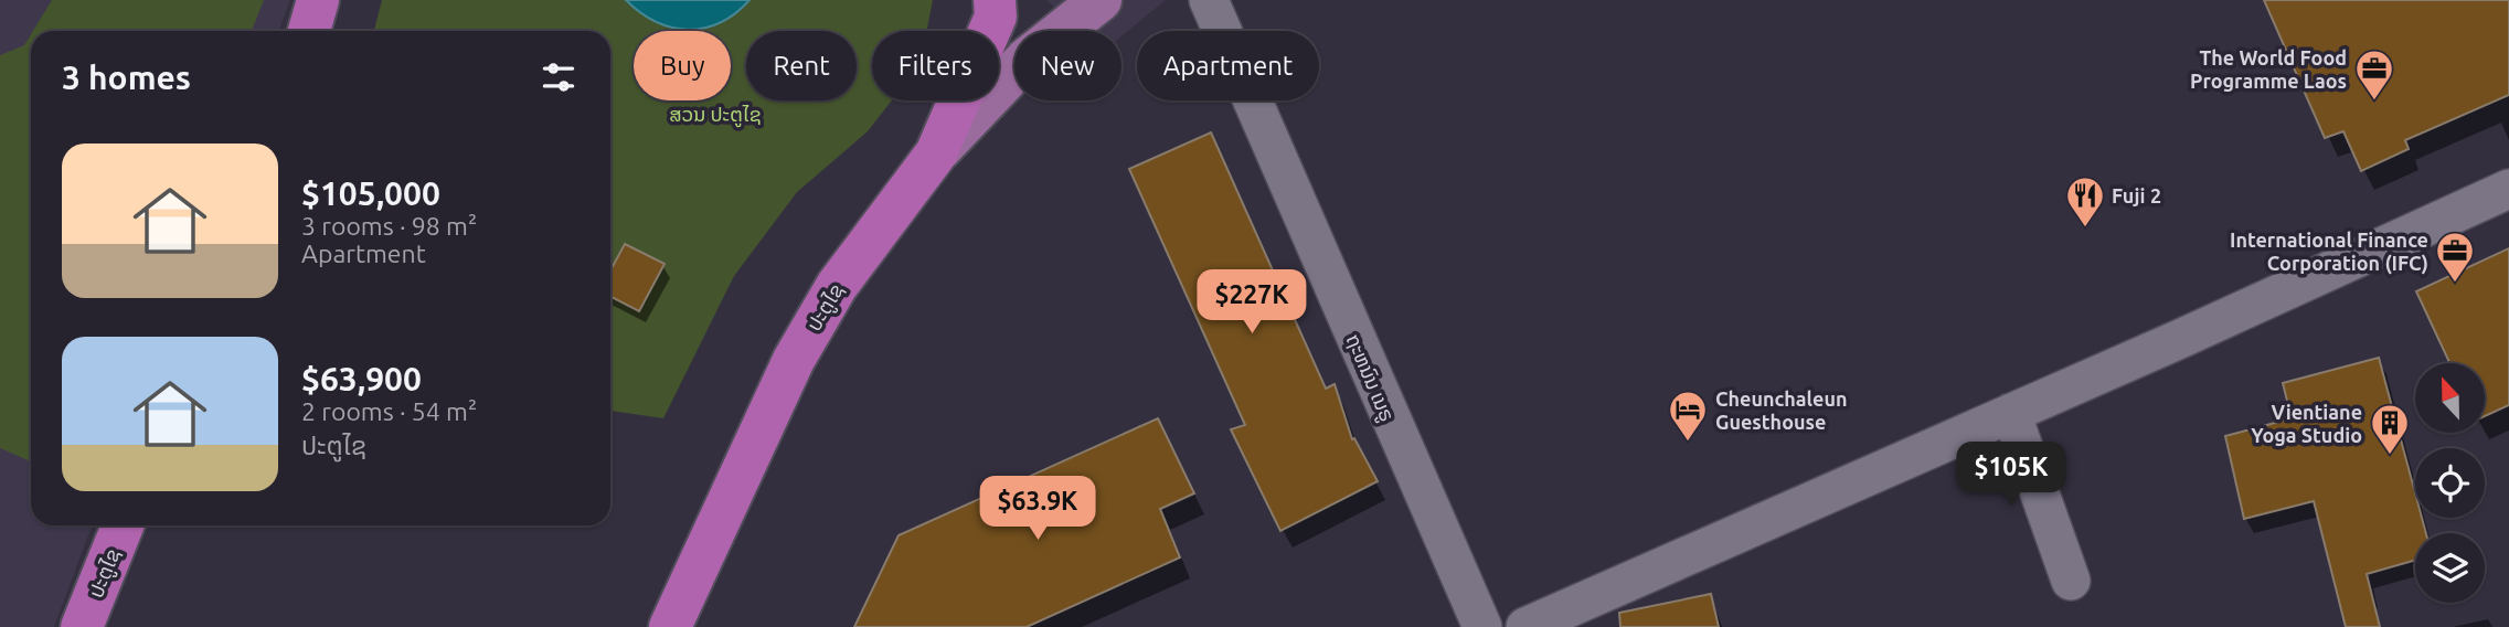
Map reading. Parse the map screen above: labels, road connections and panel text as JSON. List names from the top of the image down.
{
  "streets": {
    "highway": ["ປະຕູໄຊ"],
    "street": ["ຖະຫນົນ ເນຣູ"]
  },
  "parks": ["ສວນ ປະຕູໄຊ"],
  "places": {
    "office": ["The World Food Programme Laos", "International Finance Corporation (IFC)"],
    "restaurant": ["Fuji 2"],
    "hotel": ["Cheunchaleun Guesthouse"],
    "building": ["Vientiane Yoga Studio"]
  },
  "north": "top",
  "page": {
    "chip": [
      "Buy",
      "Rent",
      "Filters",
      "New",
      "Apartment"
    ],
    "heading": "3 homes",
    "list": [
      {
        "name": "$105,000",
        "note": "3 rooms · 98 m² · Apartment"
      },
      {
        "name": "$63,900",
        "note": "2 rooms · 54 m² · ປະຕູໄຊ"
      }
    ],
    "price": ["$227K", "$105K", "$63.9K"]
  }
}
